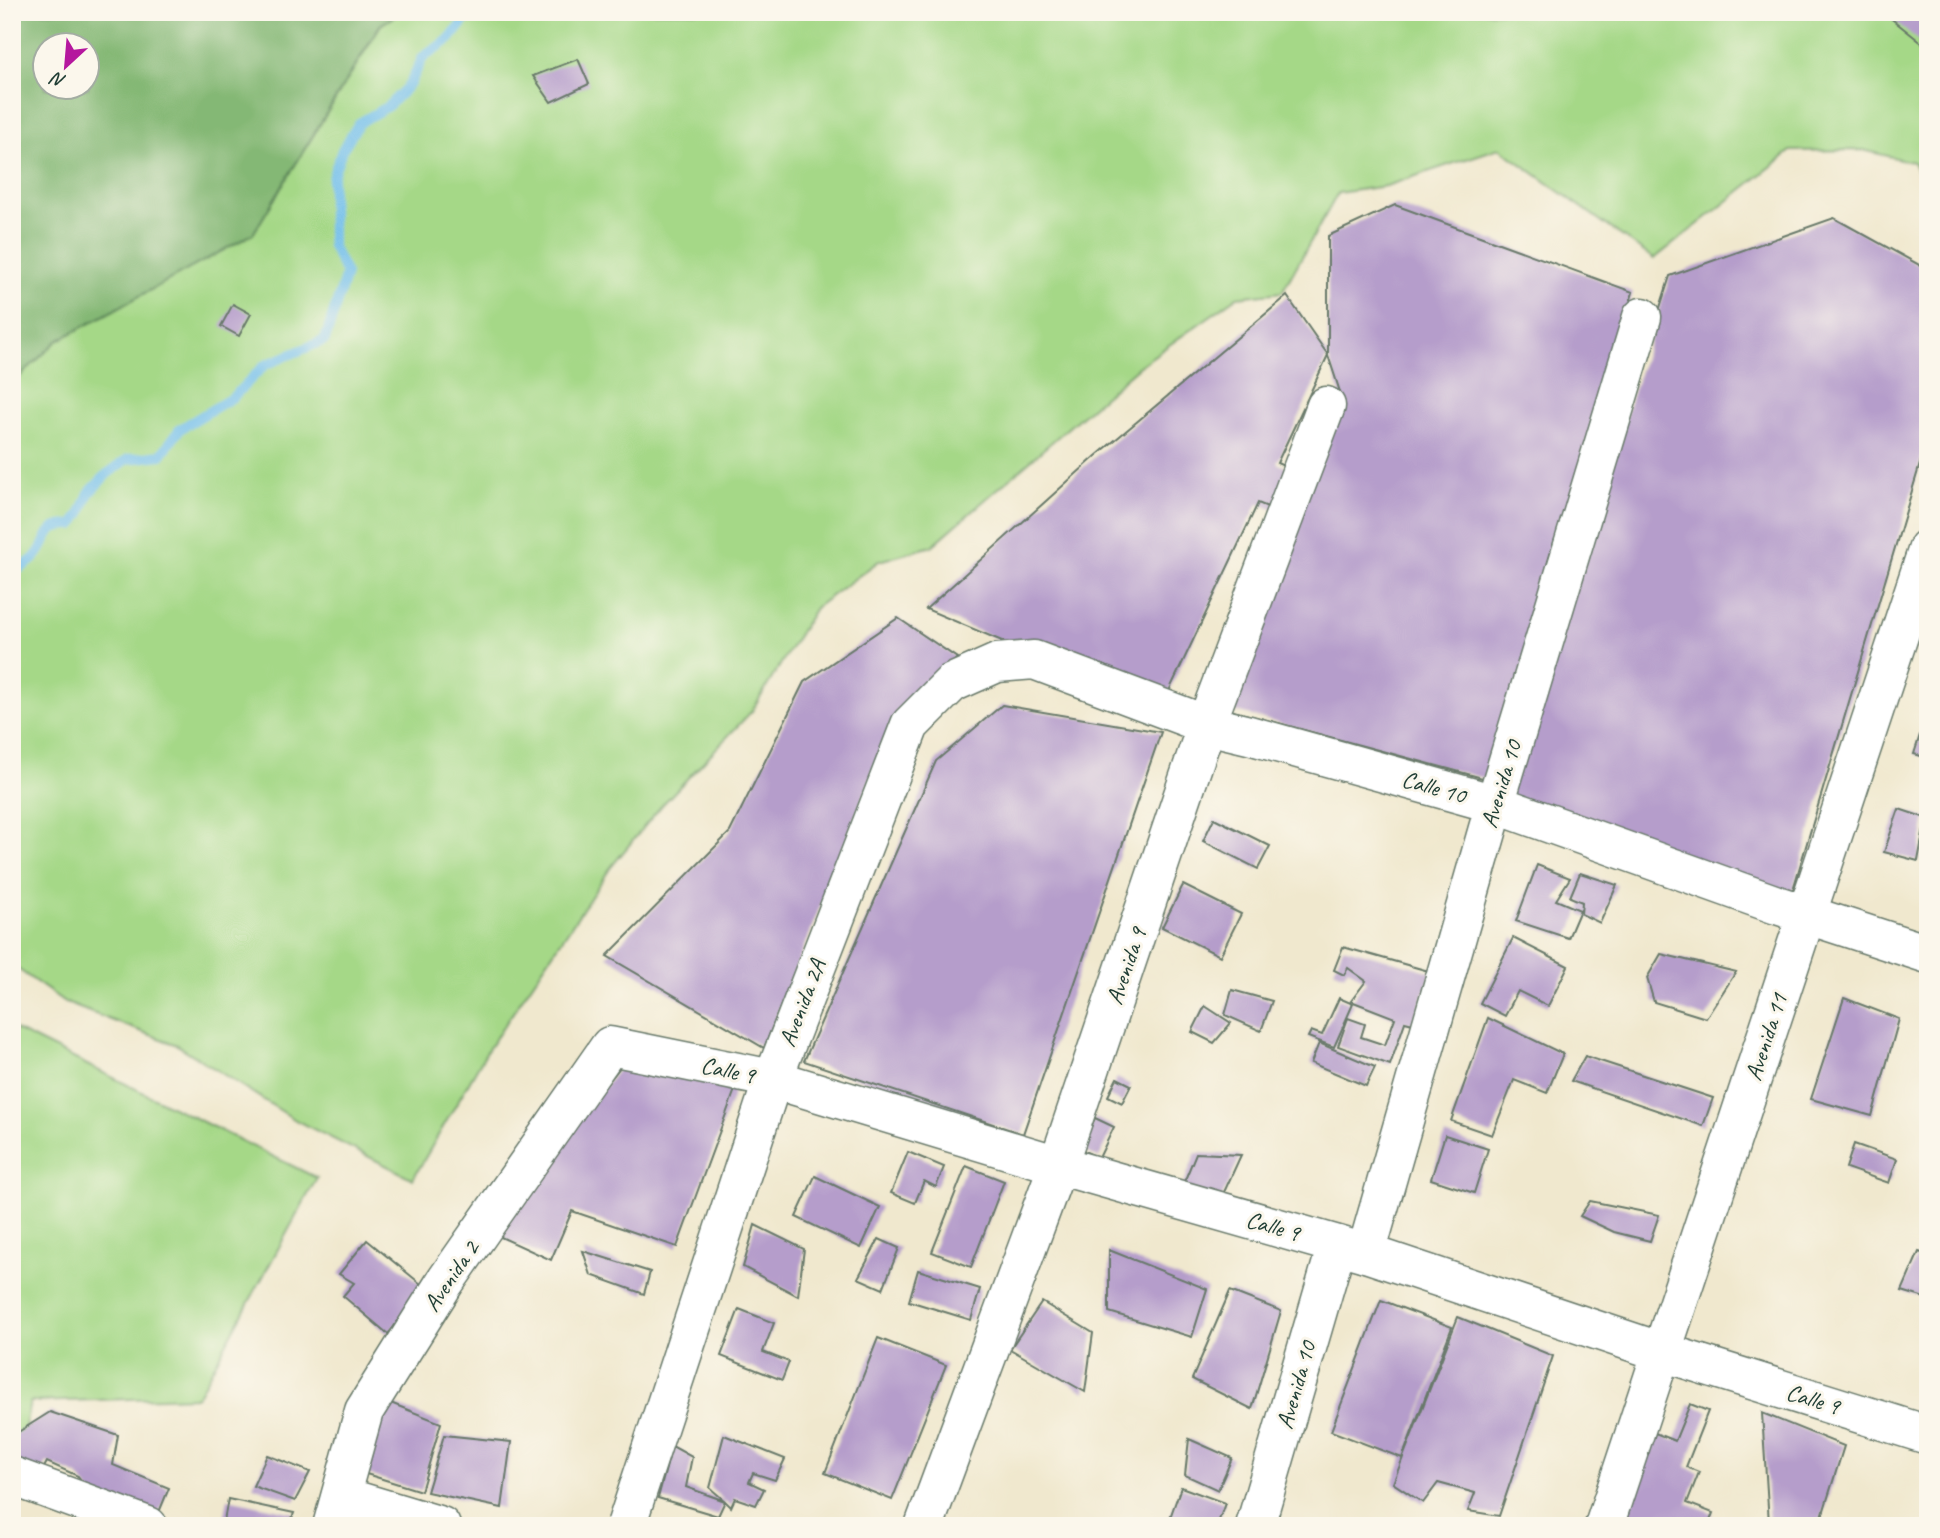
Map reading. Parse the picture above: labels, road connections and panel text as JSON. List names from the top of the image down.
{
  "streets": {
    "street": [
      "Avenida 10",
      "Calle 10",
      "Avenida 9",
      "Avenida 2A",
      "Avenida 11",
      "Calle 9",
      "Avenida 2"
    ]
  },
  "crossings": [
    ["Avenida 10", "Calle 10"],
    ["Avenida 10", "Calle 9"],
    ["Calle 10", "Avenida 9"],
    ["Calle 10", "Avenida 2A"],
    ["Calle 10", "Avenida 11"],
    ["Avenida 9", "Calle 9"],
    ["Avenida 2A", "Calle 9"],
    ["Avenida 11", "Calle 9"],
    ["Calle 9", "Avenida 2"]
  ],
  "north": "bottom left"
}
